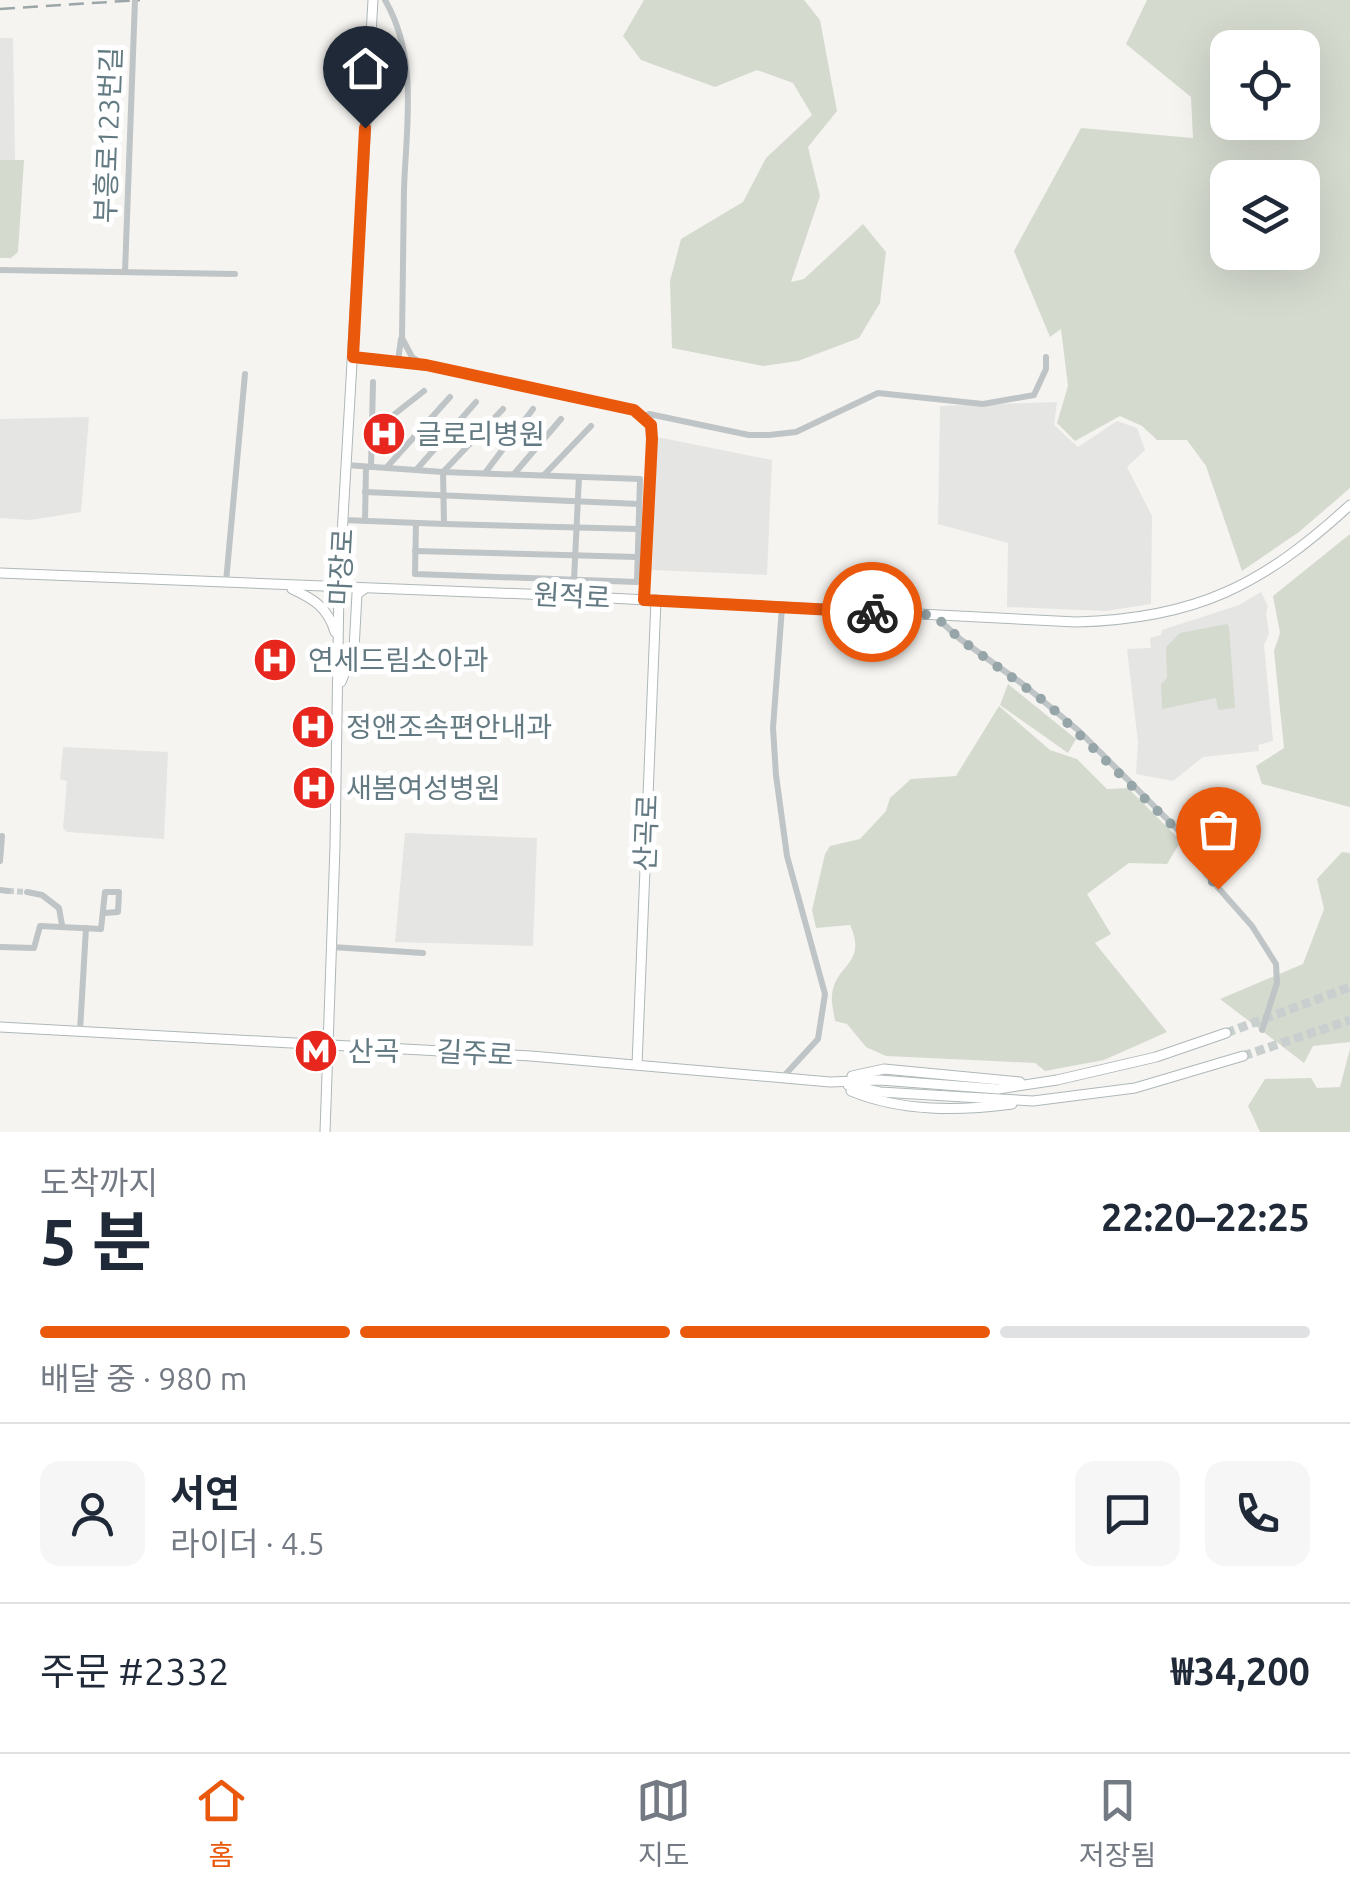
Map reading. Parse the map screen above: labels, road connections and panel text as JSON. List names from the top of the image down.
{
  "streets": {
    "main road": [
      "마장로",
      "원적로",
      "산곡로",
      "길주로"
    ],
    "street": ["부흥로123번길"]
  },
  "crossings": [
    ["마장로", "원적로"],
    ["마장로", "길주로"],
    ["원적로", "산곡로"],
    ["산곡로", "길주로"]
  ],
  "places": {
    "hospital": [
      "글로리병원",
      "연세드림소아과",
      "정앤조속편안내과",
      "새봄여성병원"
    ],
    "metro station": ["산곡"]
  },
  "page": {
    "heading": ["5 분", "도착까지", "22:20–22:25"],
    "panel": [
      "서연",
      "라이더 · 4.5",
      "주문 #2332",
      "₩34,200"
    ],
    "bar": "배달 중 · 980 m",
    "tabs": ["홈", "지도", "저장됨"]
  }
}
